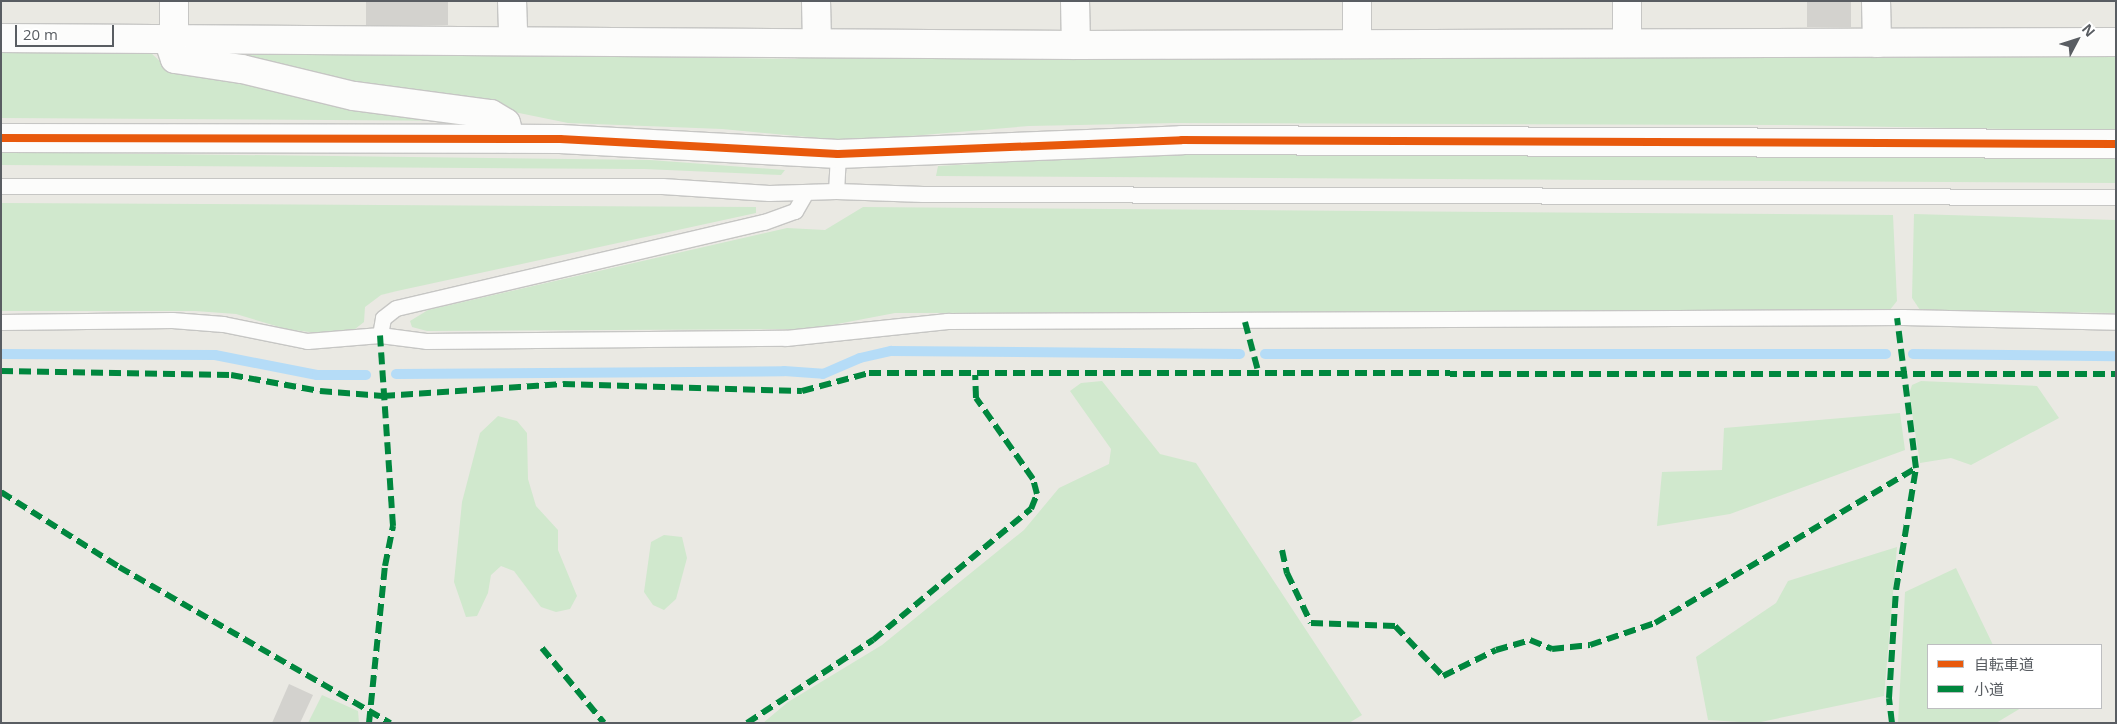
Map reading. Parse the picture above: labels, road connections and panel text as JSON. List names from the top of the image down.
{
  "legend": ["自転車道", "小道"],
  "scale_bar": "20 m",
  "north": "top right"
}
